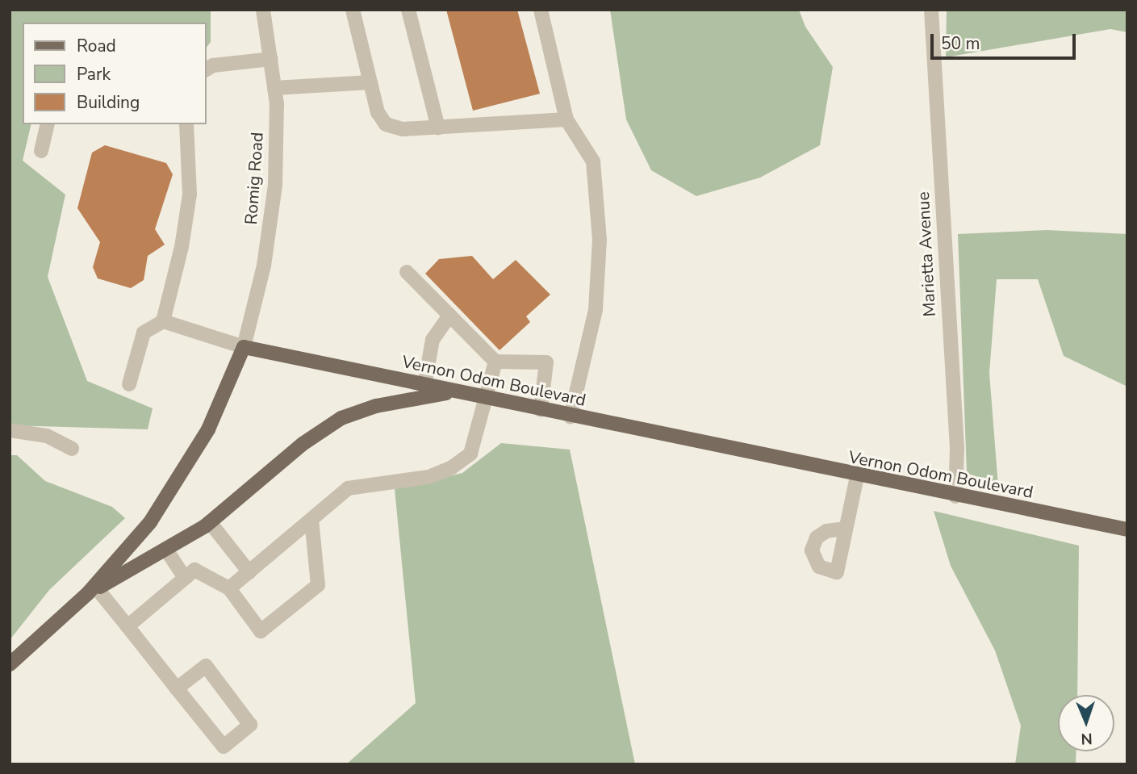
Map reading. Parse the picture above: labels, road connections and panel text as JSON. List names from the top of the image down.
{
  "streets": {
    "main road": ["Vernon Odom Boulevard"],
    "street": ["Romig Road", "Marietta Avenue"]
  },
  "crossings": [
    ["Romig Road", "Vernon Odom Boulevard"],
    ["Marietta Avenue", "Vernon Odom Boulevard"]
  ],
  "legend": ["Road", "Park", "Building"],
  "scale_bar": "50 m",
  "north": "bottom"
}
